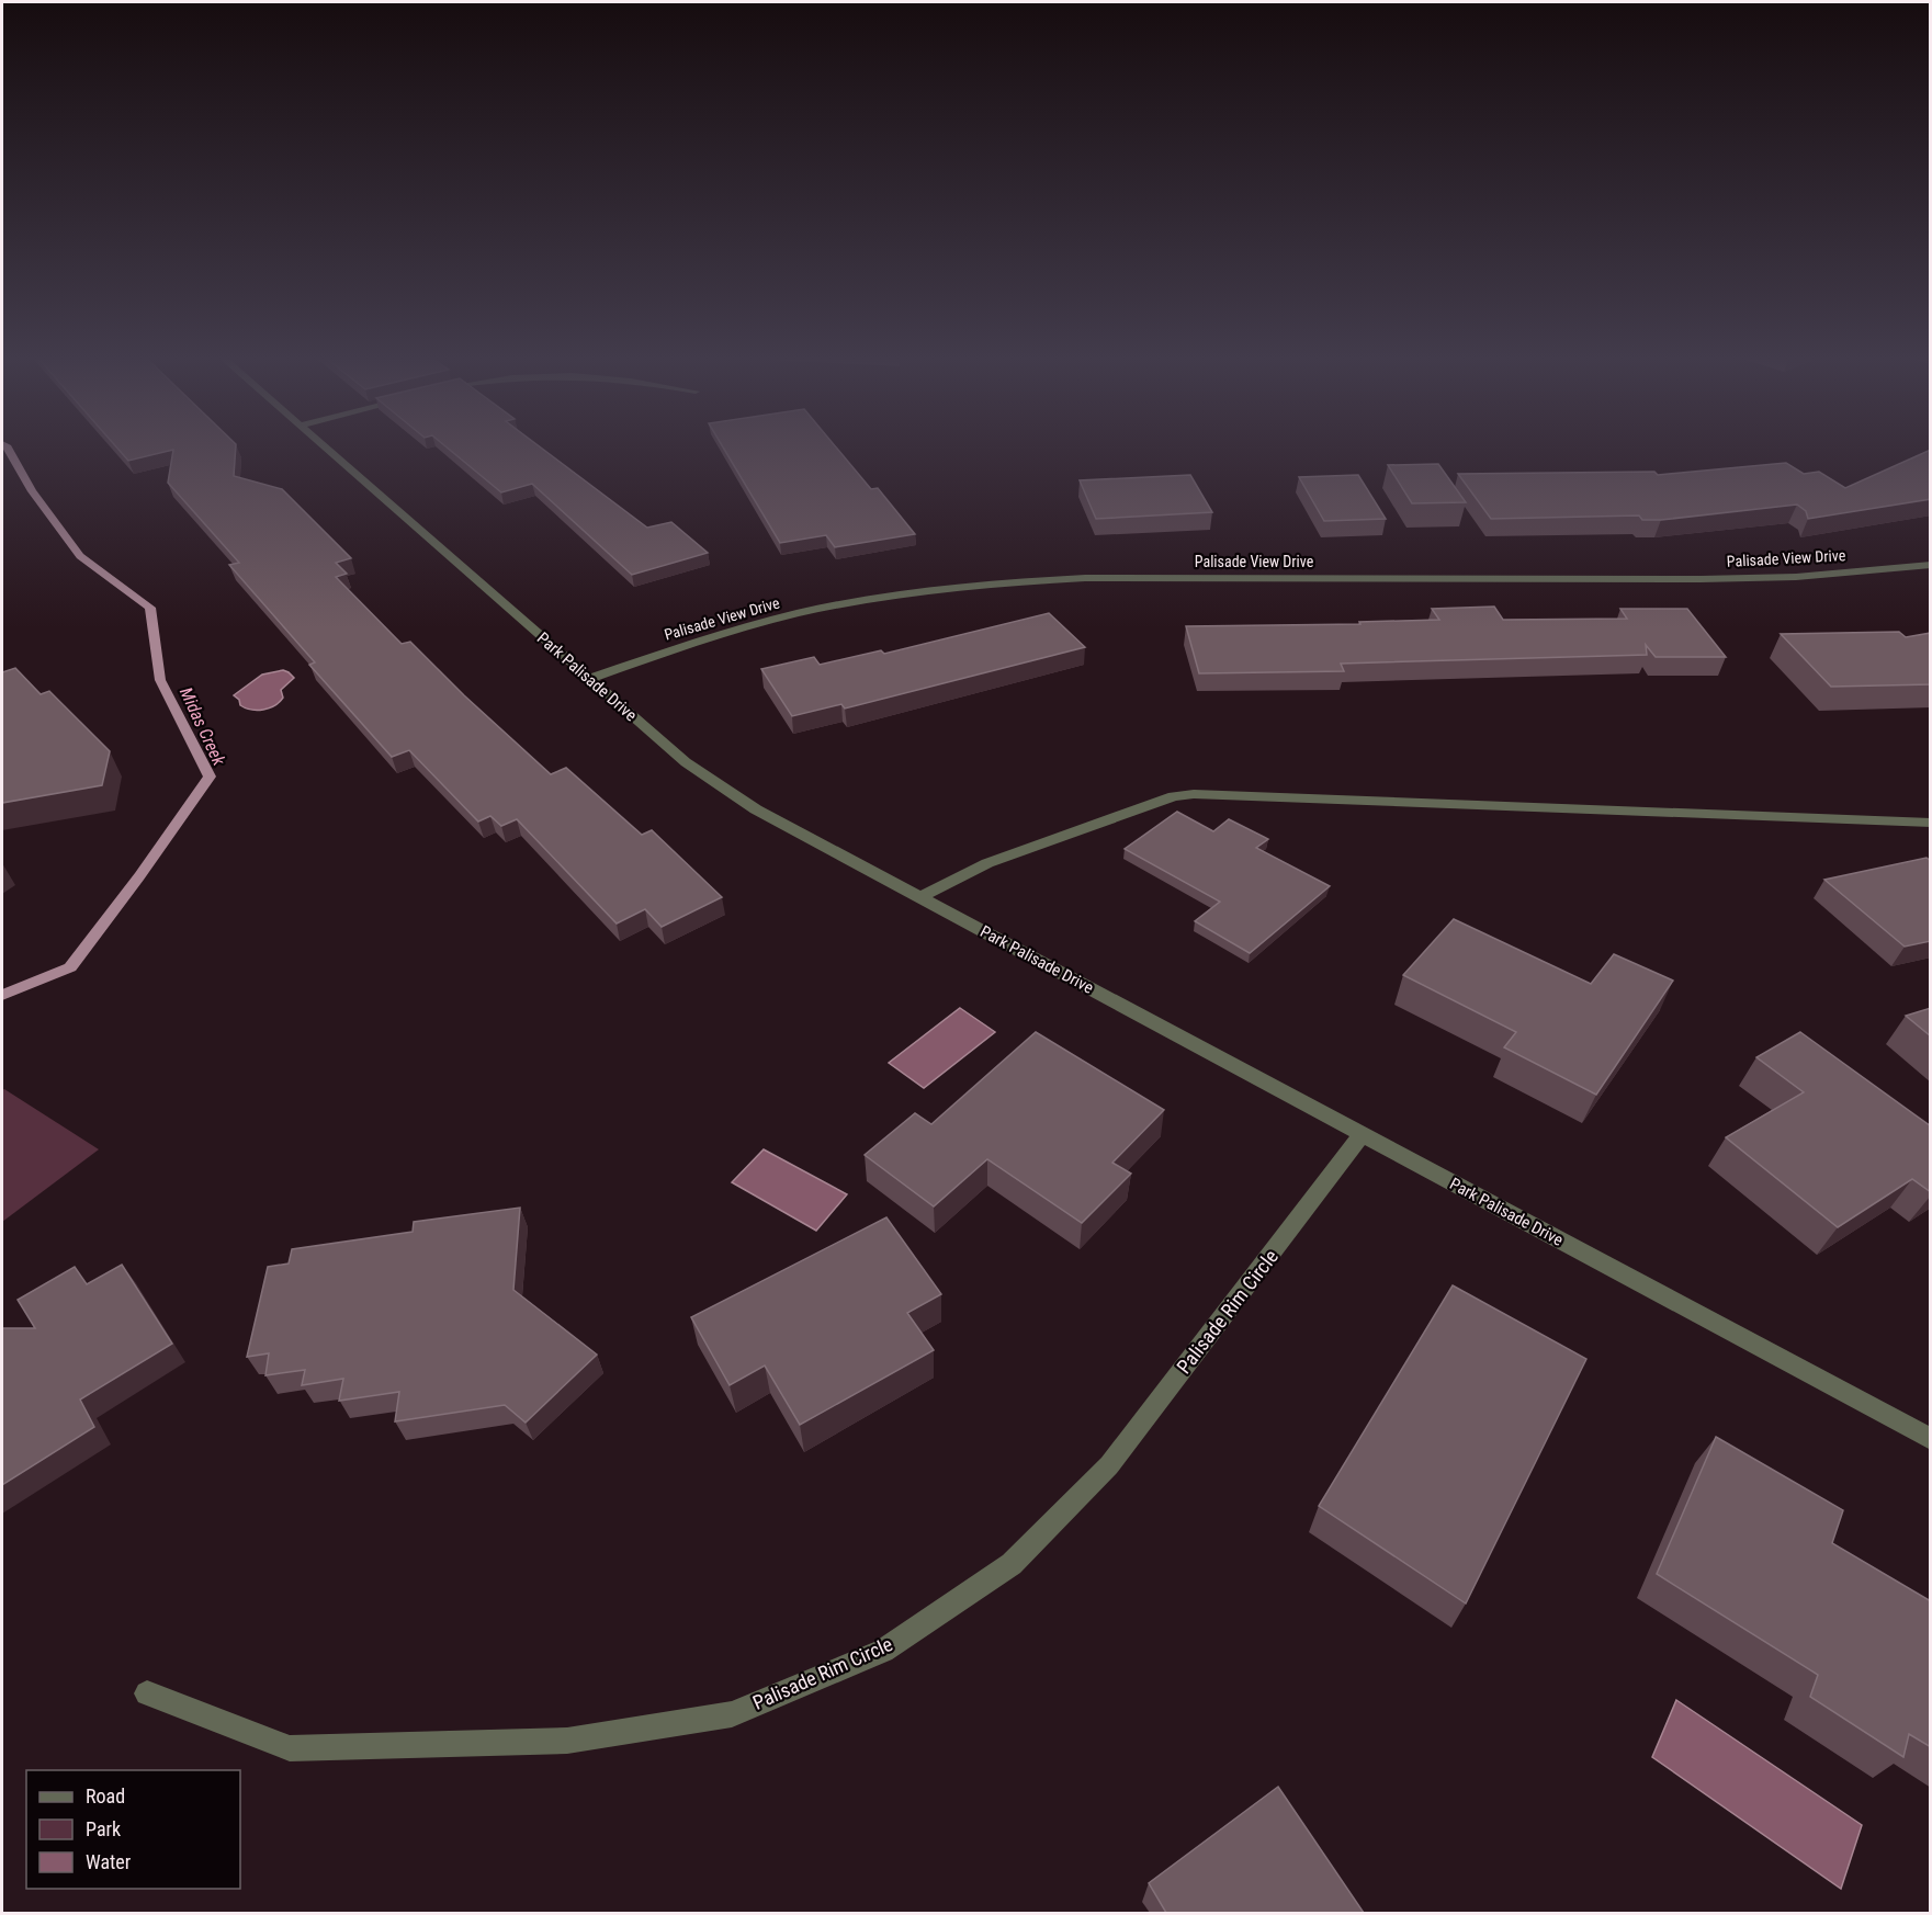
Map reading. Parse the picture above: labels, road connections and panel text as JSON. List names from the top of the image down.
{
  "streets": {
    "street": ["Palisade View Drive", "Park Palisade Drive", "Palisade Rim Circle"]
  },
  "crossings": [
    ["Palisade View Drive", "Park Palisade Drive"],
    ["Park Palisade Drive", "Palisade Rim Circle"]
  ],
  "water": ["Midas Creek"],
  "legend": ["Road", "Park", "Water"]
}
